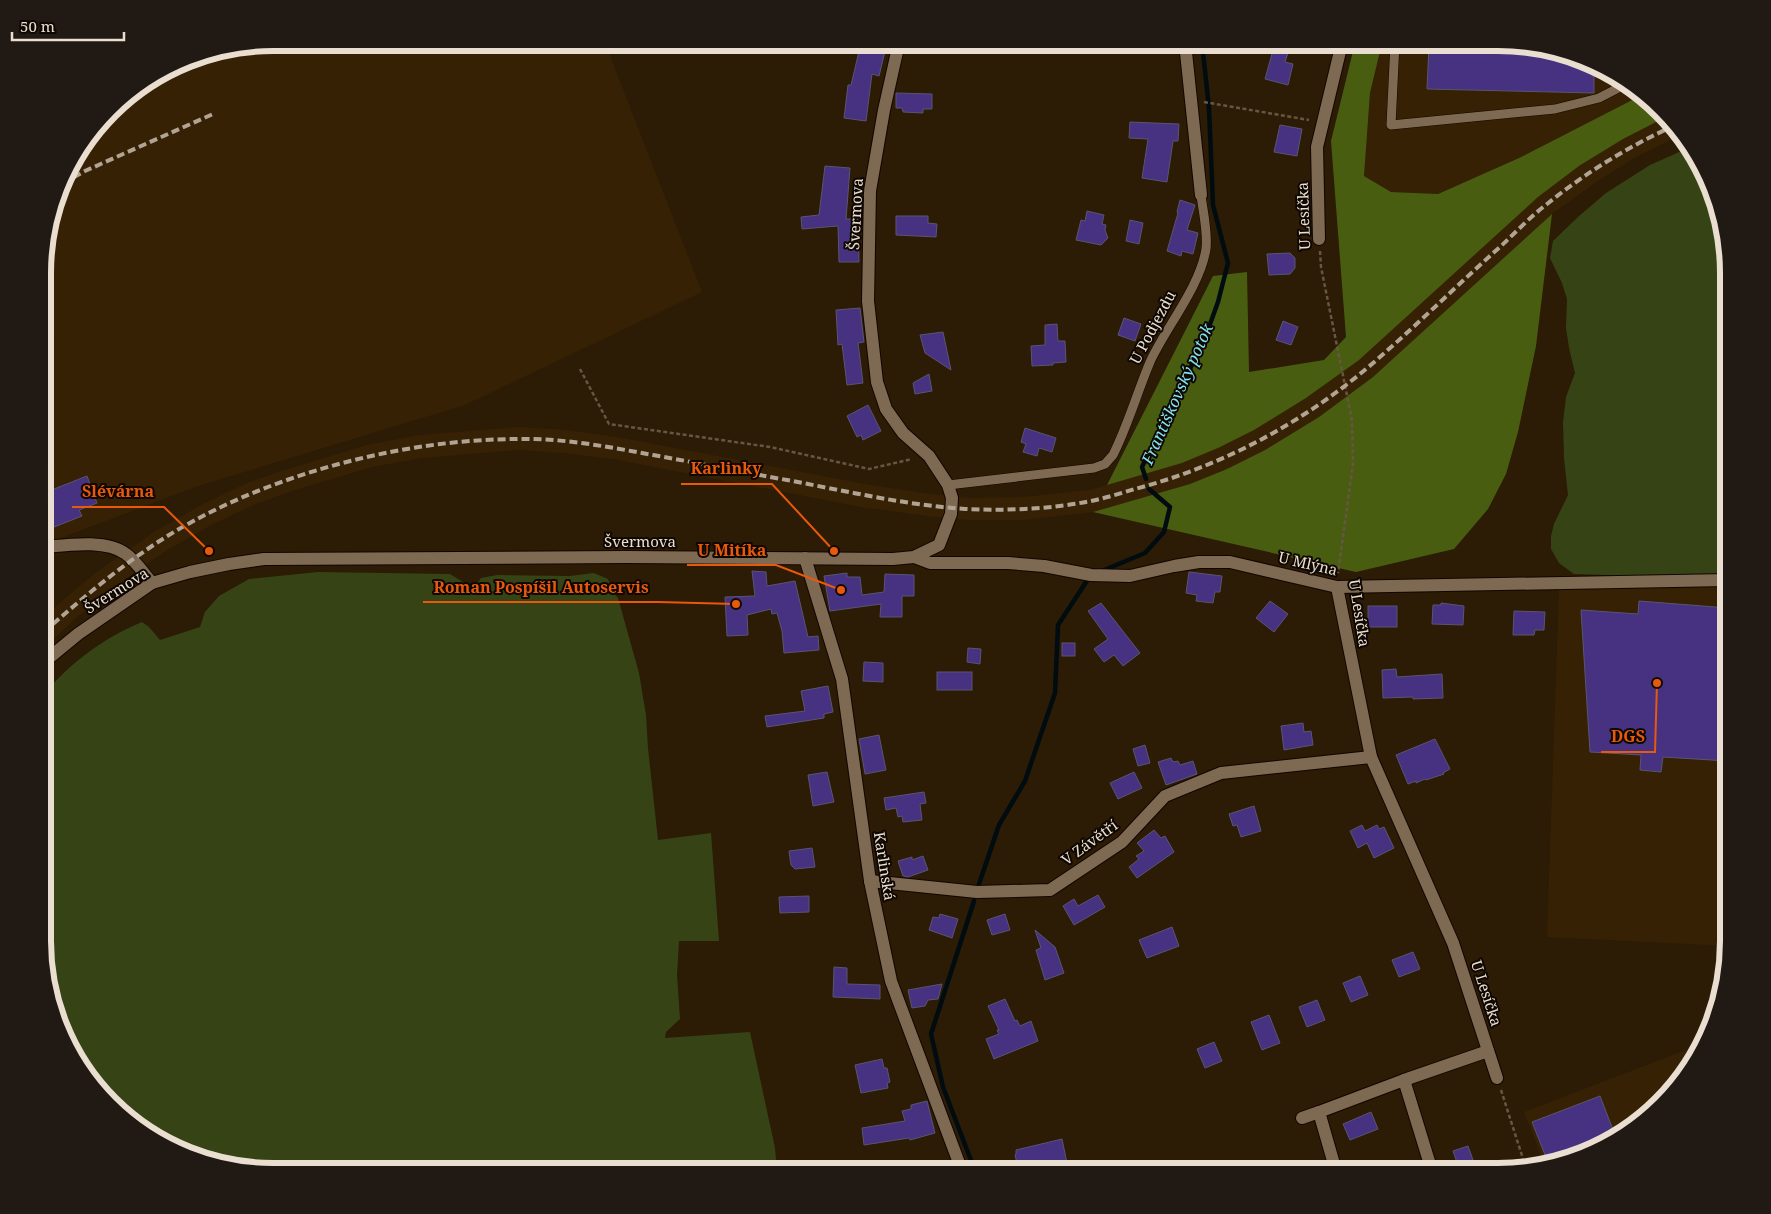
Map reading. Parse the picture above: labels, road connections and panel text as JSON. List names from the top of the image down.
{
  "streets": {
    "street": [
      "Švermova",
      "U Lesíčka",
      "U Podjezdu",
      "U Mlýna",
      "V Závětří",
      "Karlinská"
    ]
  },
  "crossings": [
    ["Švermova", "U Podjezdu"],
    ["Švermova", "U Mlýna"],
    ["Švermova", "Karlinská"],
    ["U Lesíčka", "U Mlýna"],
    ["U Lesíčka", "V Závětří"],
    ["V Závětří", "Karlinská"]
  ],
  "water": ["Františkovský potok"],
  "places": [
    "Slévárna",
    "Karlinky",
    "U Mitíka",
    "Roman Pospíšil Autoservis",
    "DGS"
  ],
  "scale_bar": "50 m"
}
